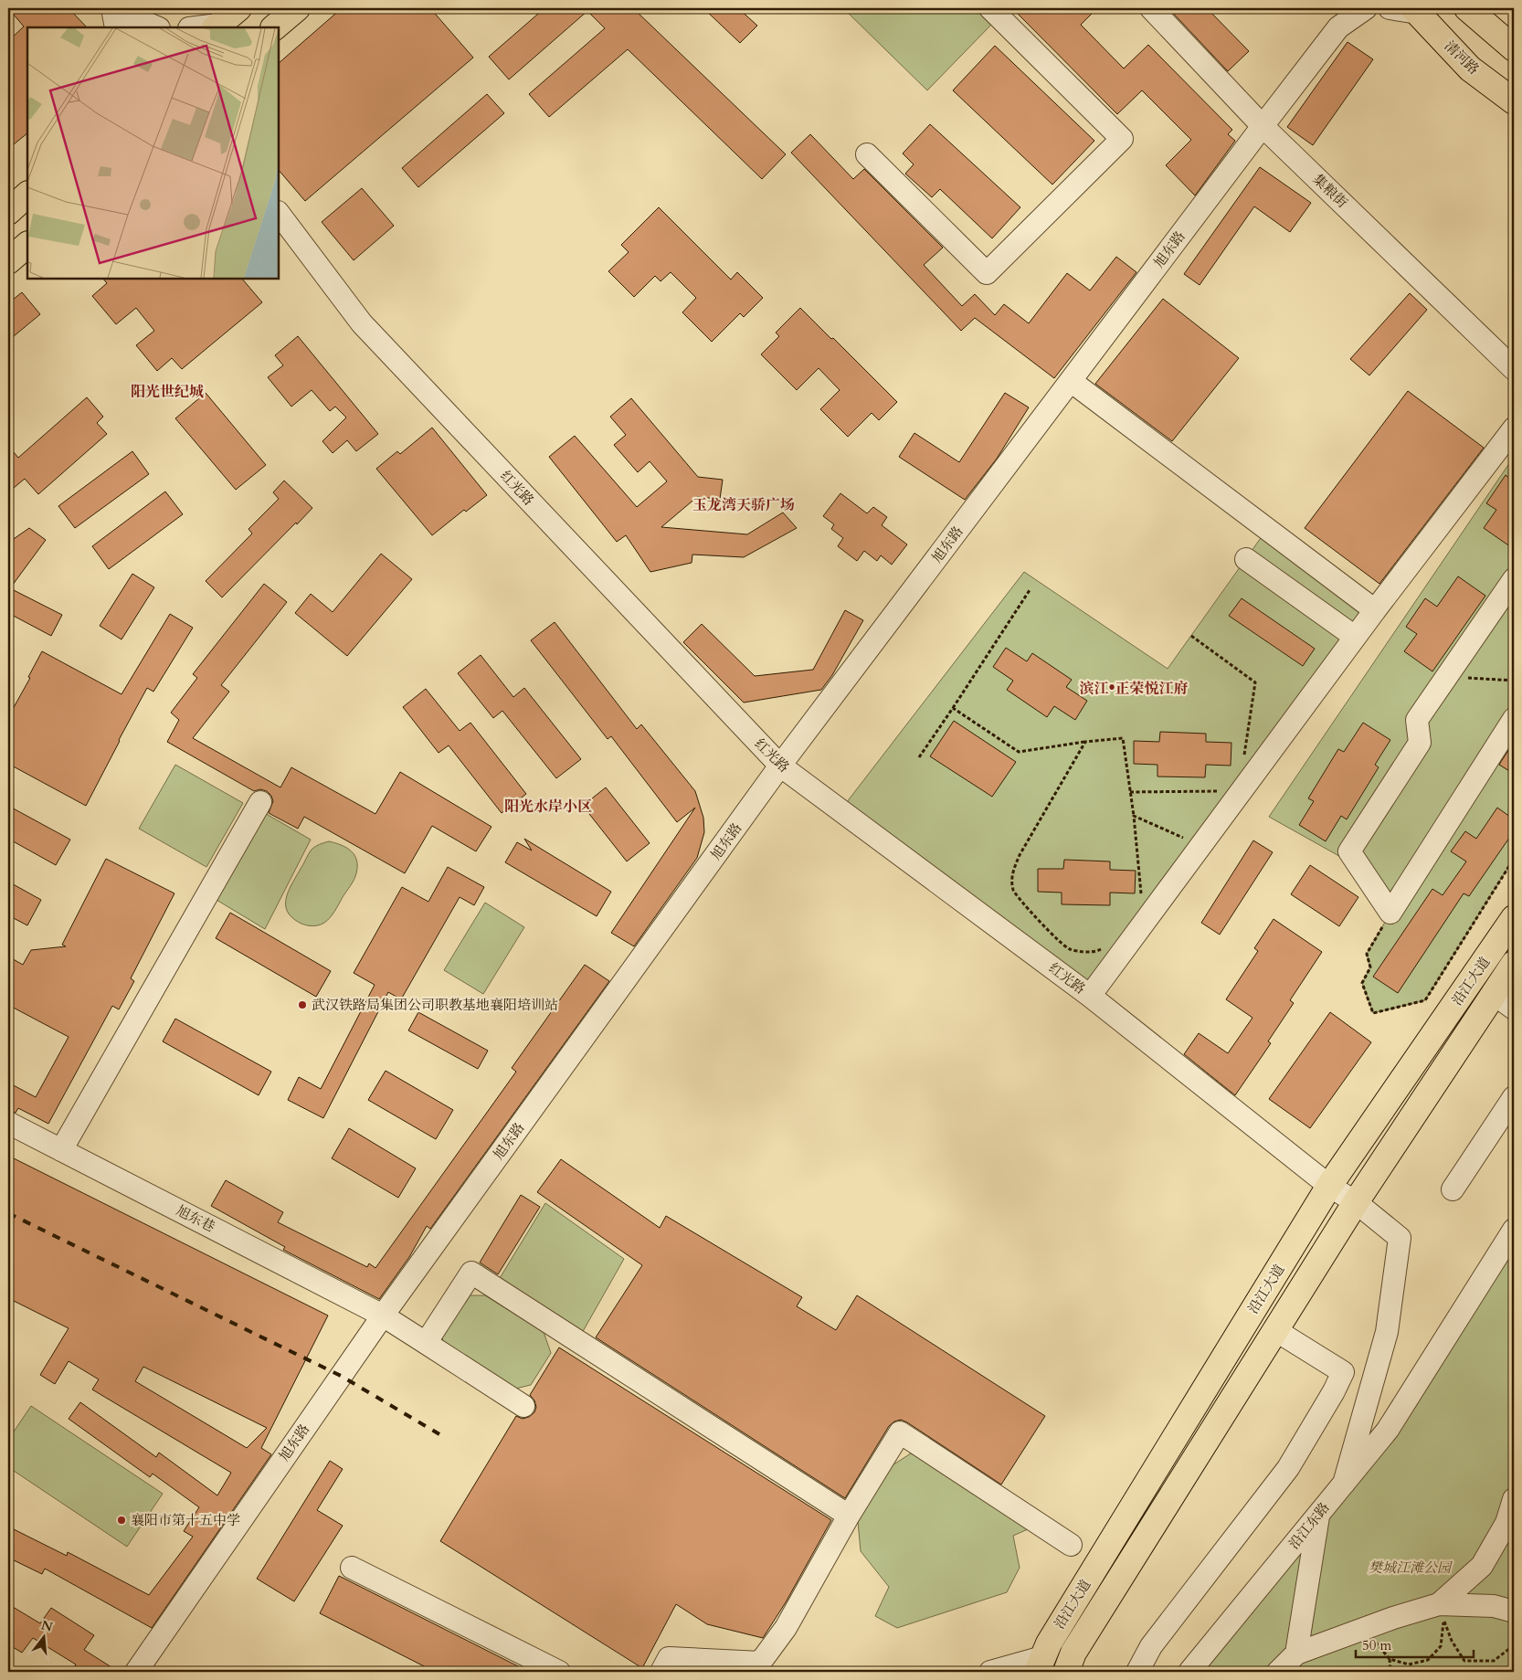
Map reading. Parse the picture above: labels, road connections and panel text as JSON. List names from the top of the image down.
{
  "streets": {
    "main road": ["清河路", "沿江大道"],
    "street": [
      "集粮街",
      "旭东路",
      "红光路",
      "旭东巷",
      "沿江东路"
    ]
  },
  "crossings": [
    ["集粮街", "旭东路"],
    ["旭东路", "红光路"],
    ["旭东路", "旭东巷"],
    ["红光路", "沿江大道"],
    ["红光路", "沿江东路"]
  ],
  "districts": [
    "阳光世纪城",
    "玉龙湾天骄广场",
    "滨江•正荣悦江府",
    "阳光水岸小区"
  ],
  "parks": ["樊城江滩公园"],
  "places": ["武汉铁路局集团公司职教基地襄阳培训站", "襄阳市第十五中学"],
  "scale_bar": "50 m",
  "north": "top"
}
